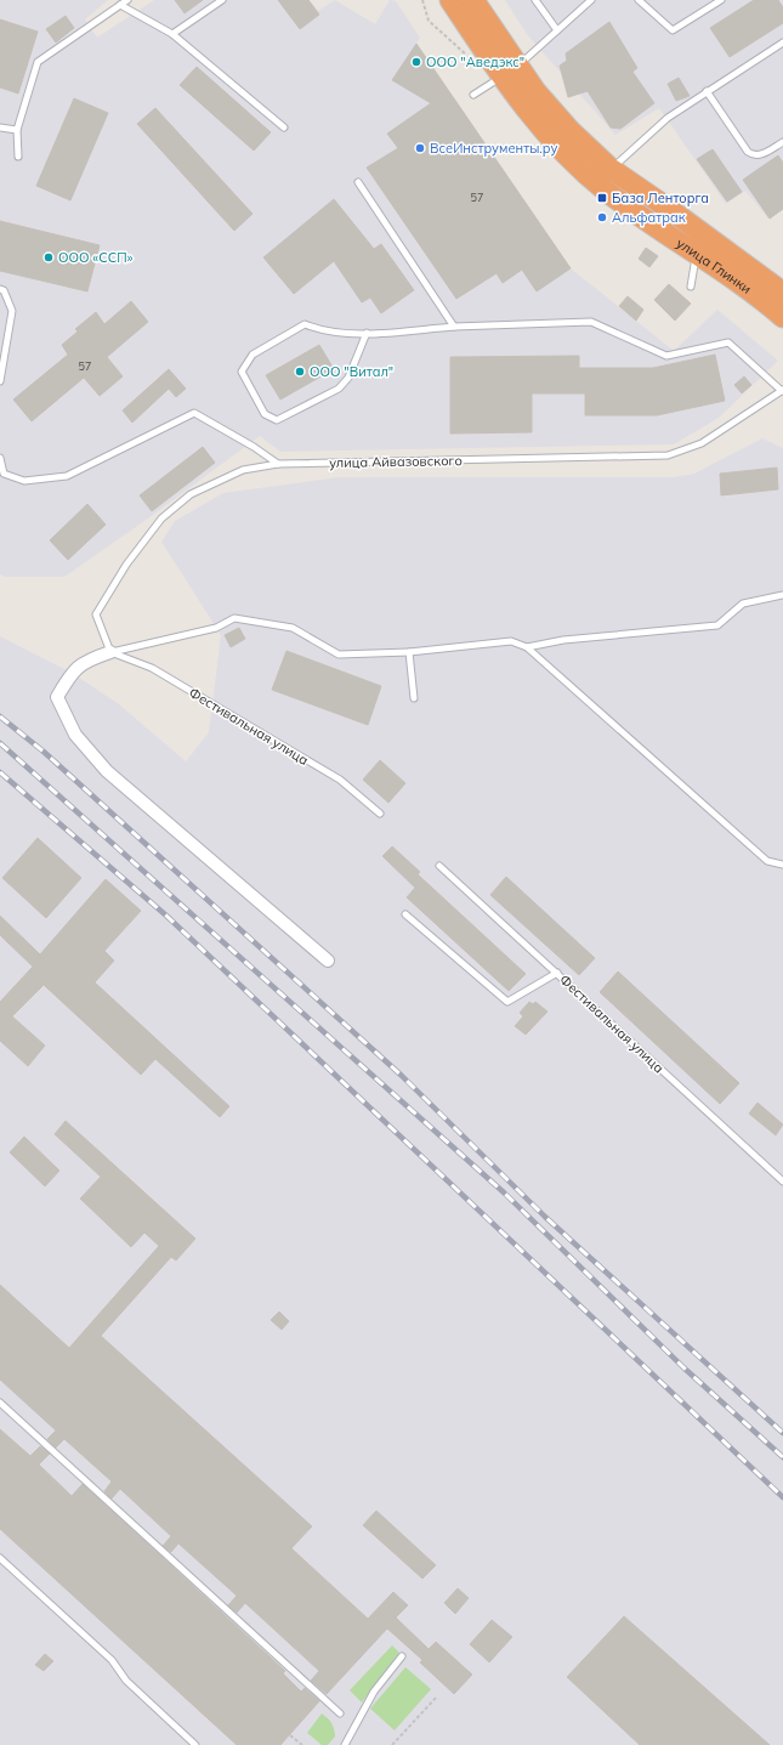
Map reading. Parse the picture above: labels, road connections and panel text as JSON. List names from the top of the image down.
{
  "streets": {
    "highway": ["улица Глинки"],
    "lane": ["улица Айвазовского", "Фестивальная улица"]
  },
  "crossings": [
    ["улица Айвазовского", "Фестивальная улица"]
  ],
  "places": {
    "other": [
      "ООО \"Аведэкс\"",
      "ВсеИнструменты.ру",
      "Альфатрак",
      "ООО «ССП»",
      "ООО \"Витал\""
    ],
    "transit": ["База Ленторга"]
  },
  "house_numbers": ["57", "57"]
}
